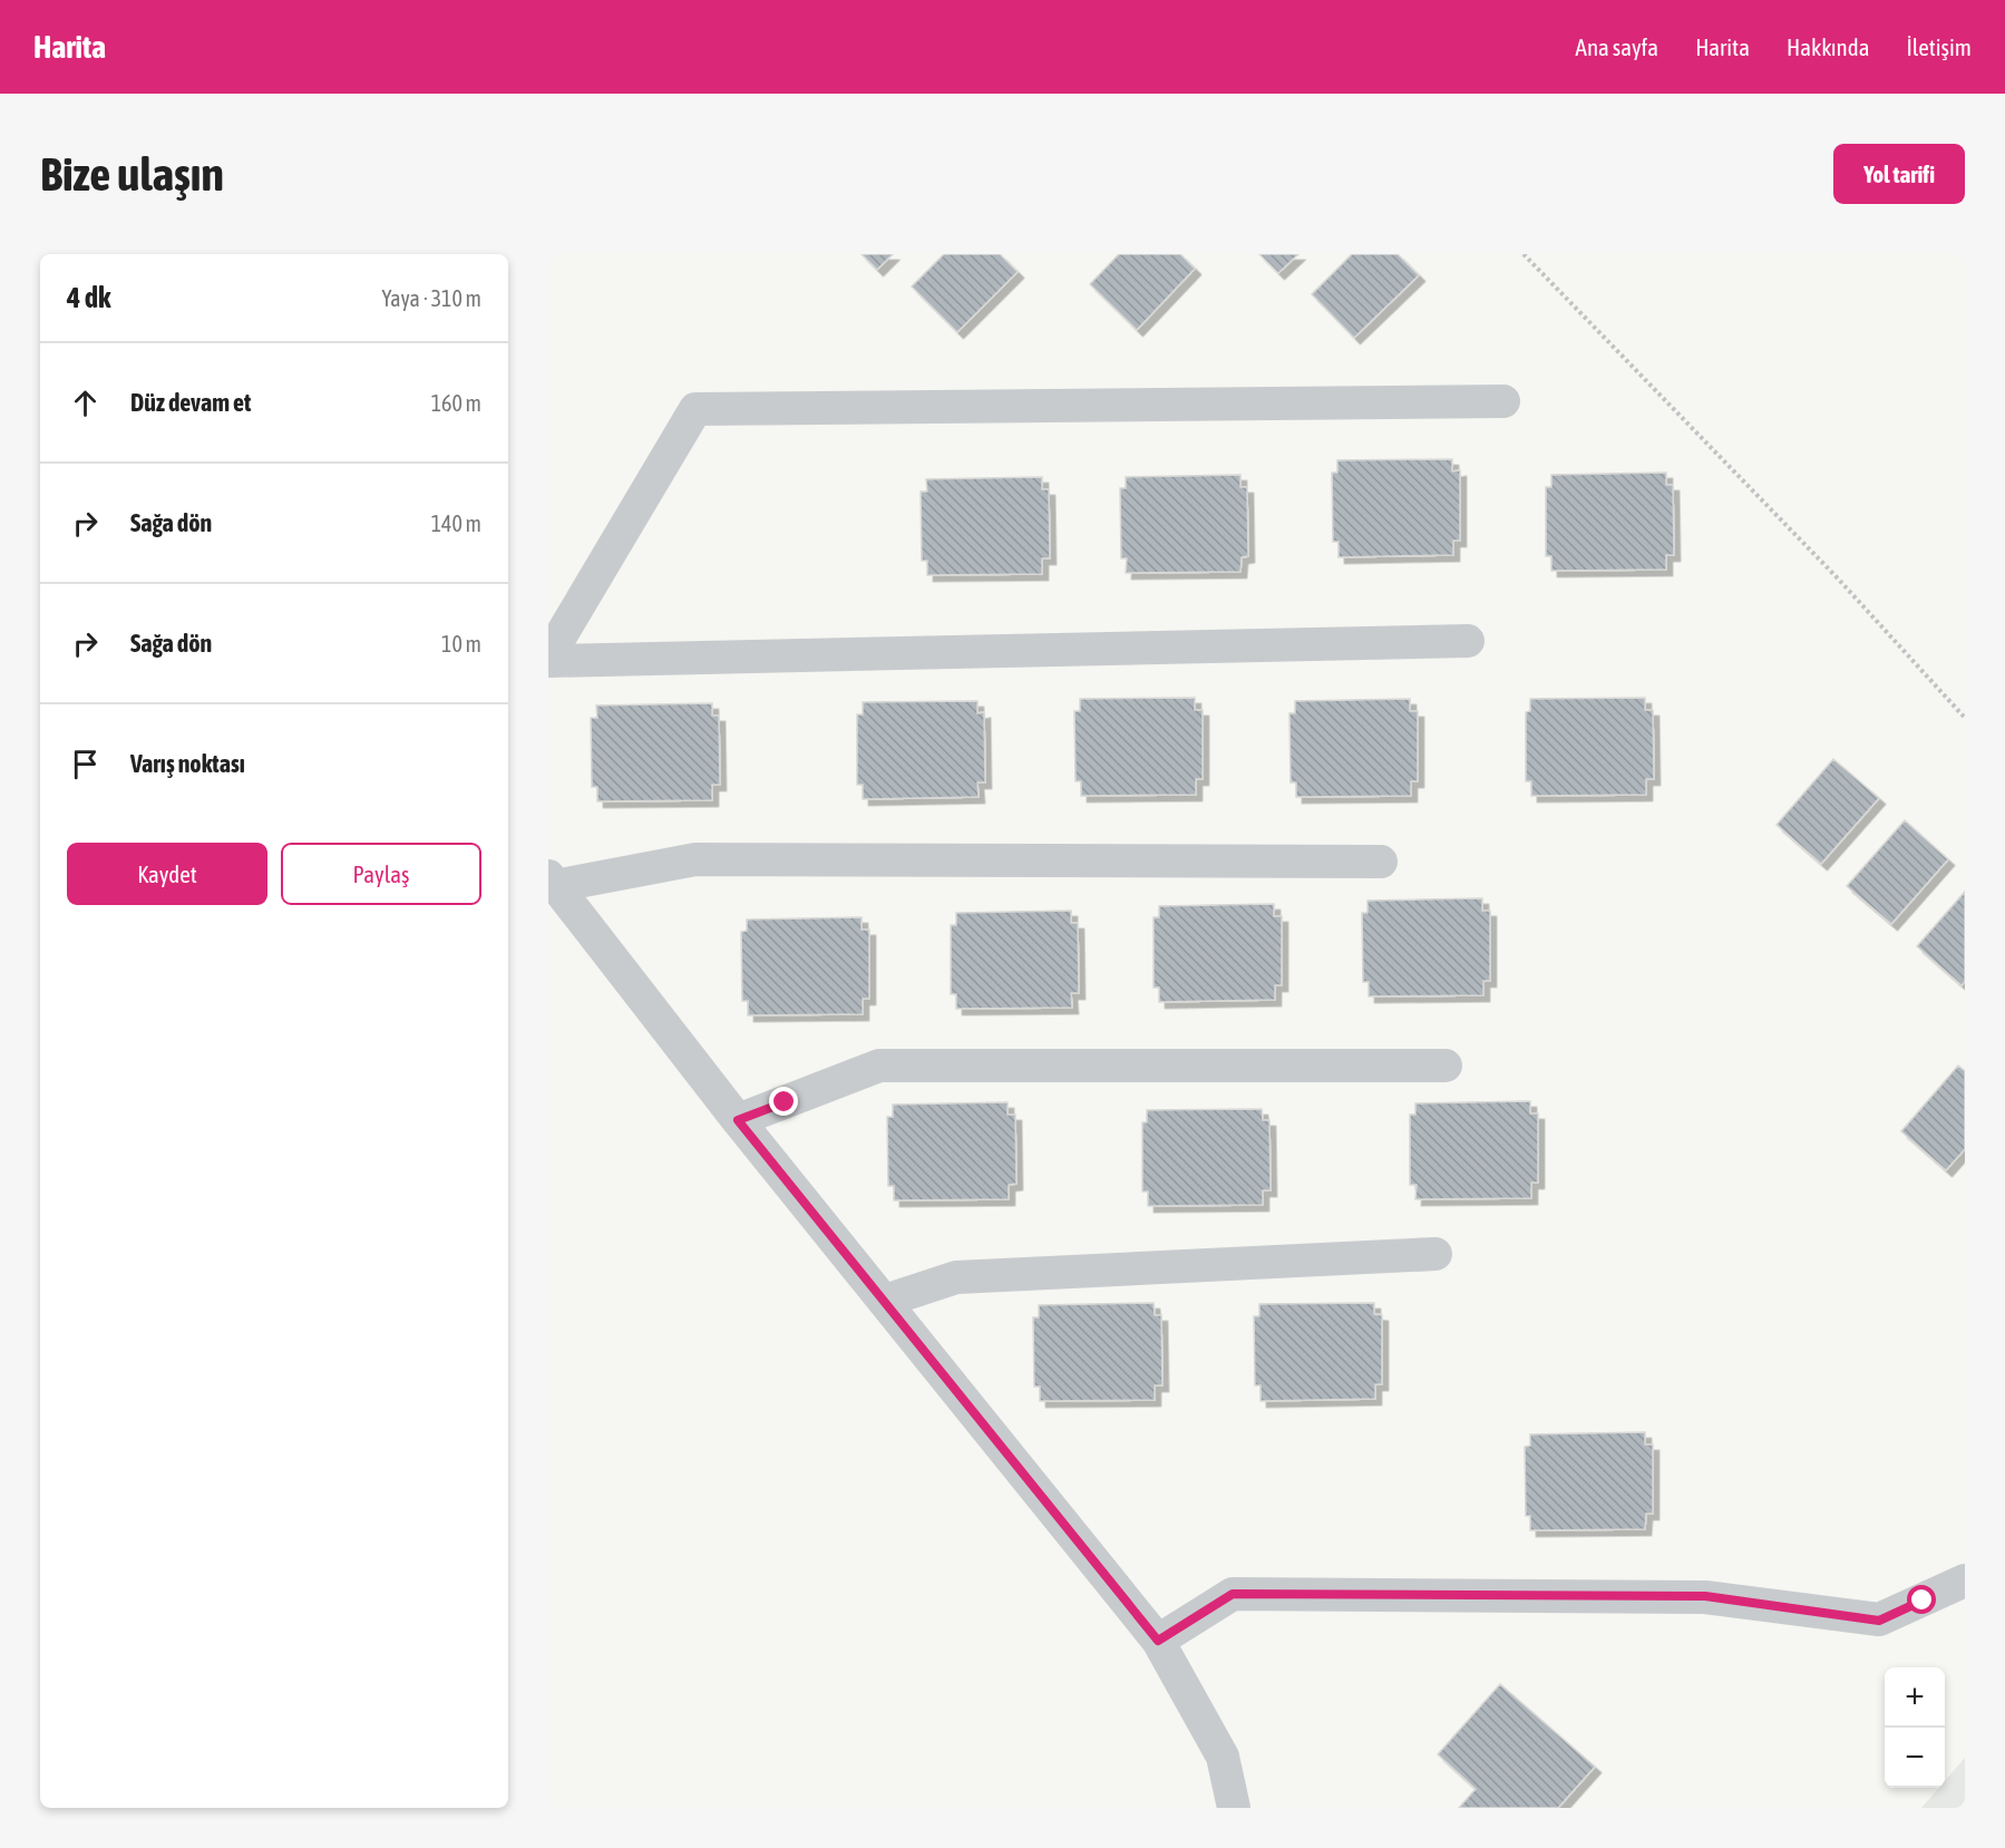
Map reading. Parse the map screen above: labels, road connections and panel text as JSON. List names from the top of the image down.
{
  "page": {
    "header": "Harita",
    "nav": [
      "Ana sayfa",
      "Harita",
      "Hakkında",
      "İletişim"
    ],
    "buttons": [
      "Yol tarifi",
      ["Kaydet", "Paylaş"]
    ],
    "title": "Bize ulaşın",
    "heading": ["4 dk", "Yaya · 310 m"],
    "list": [
      ["Düz devam et", "160 m"],
      ["Sağa dön", "140 m"],
      ["Sağa dön", "10 m"],
      "Varış noktası"
    ],
    "map_buttons": ["+", "−"]
  }
}
